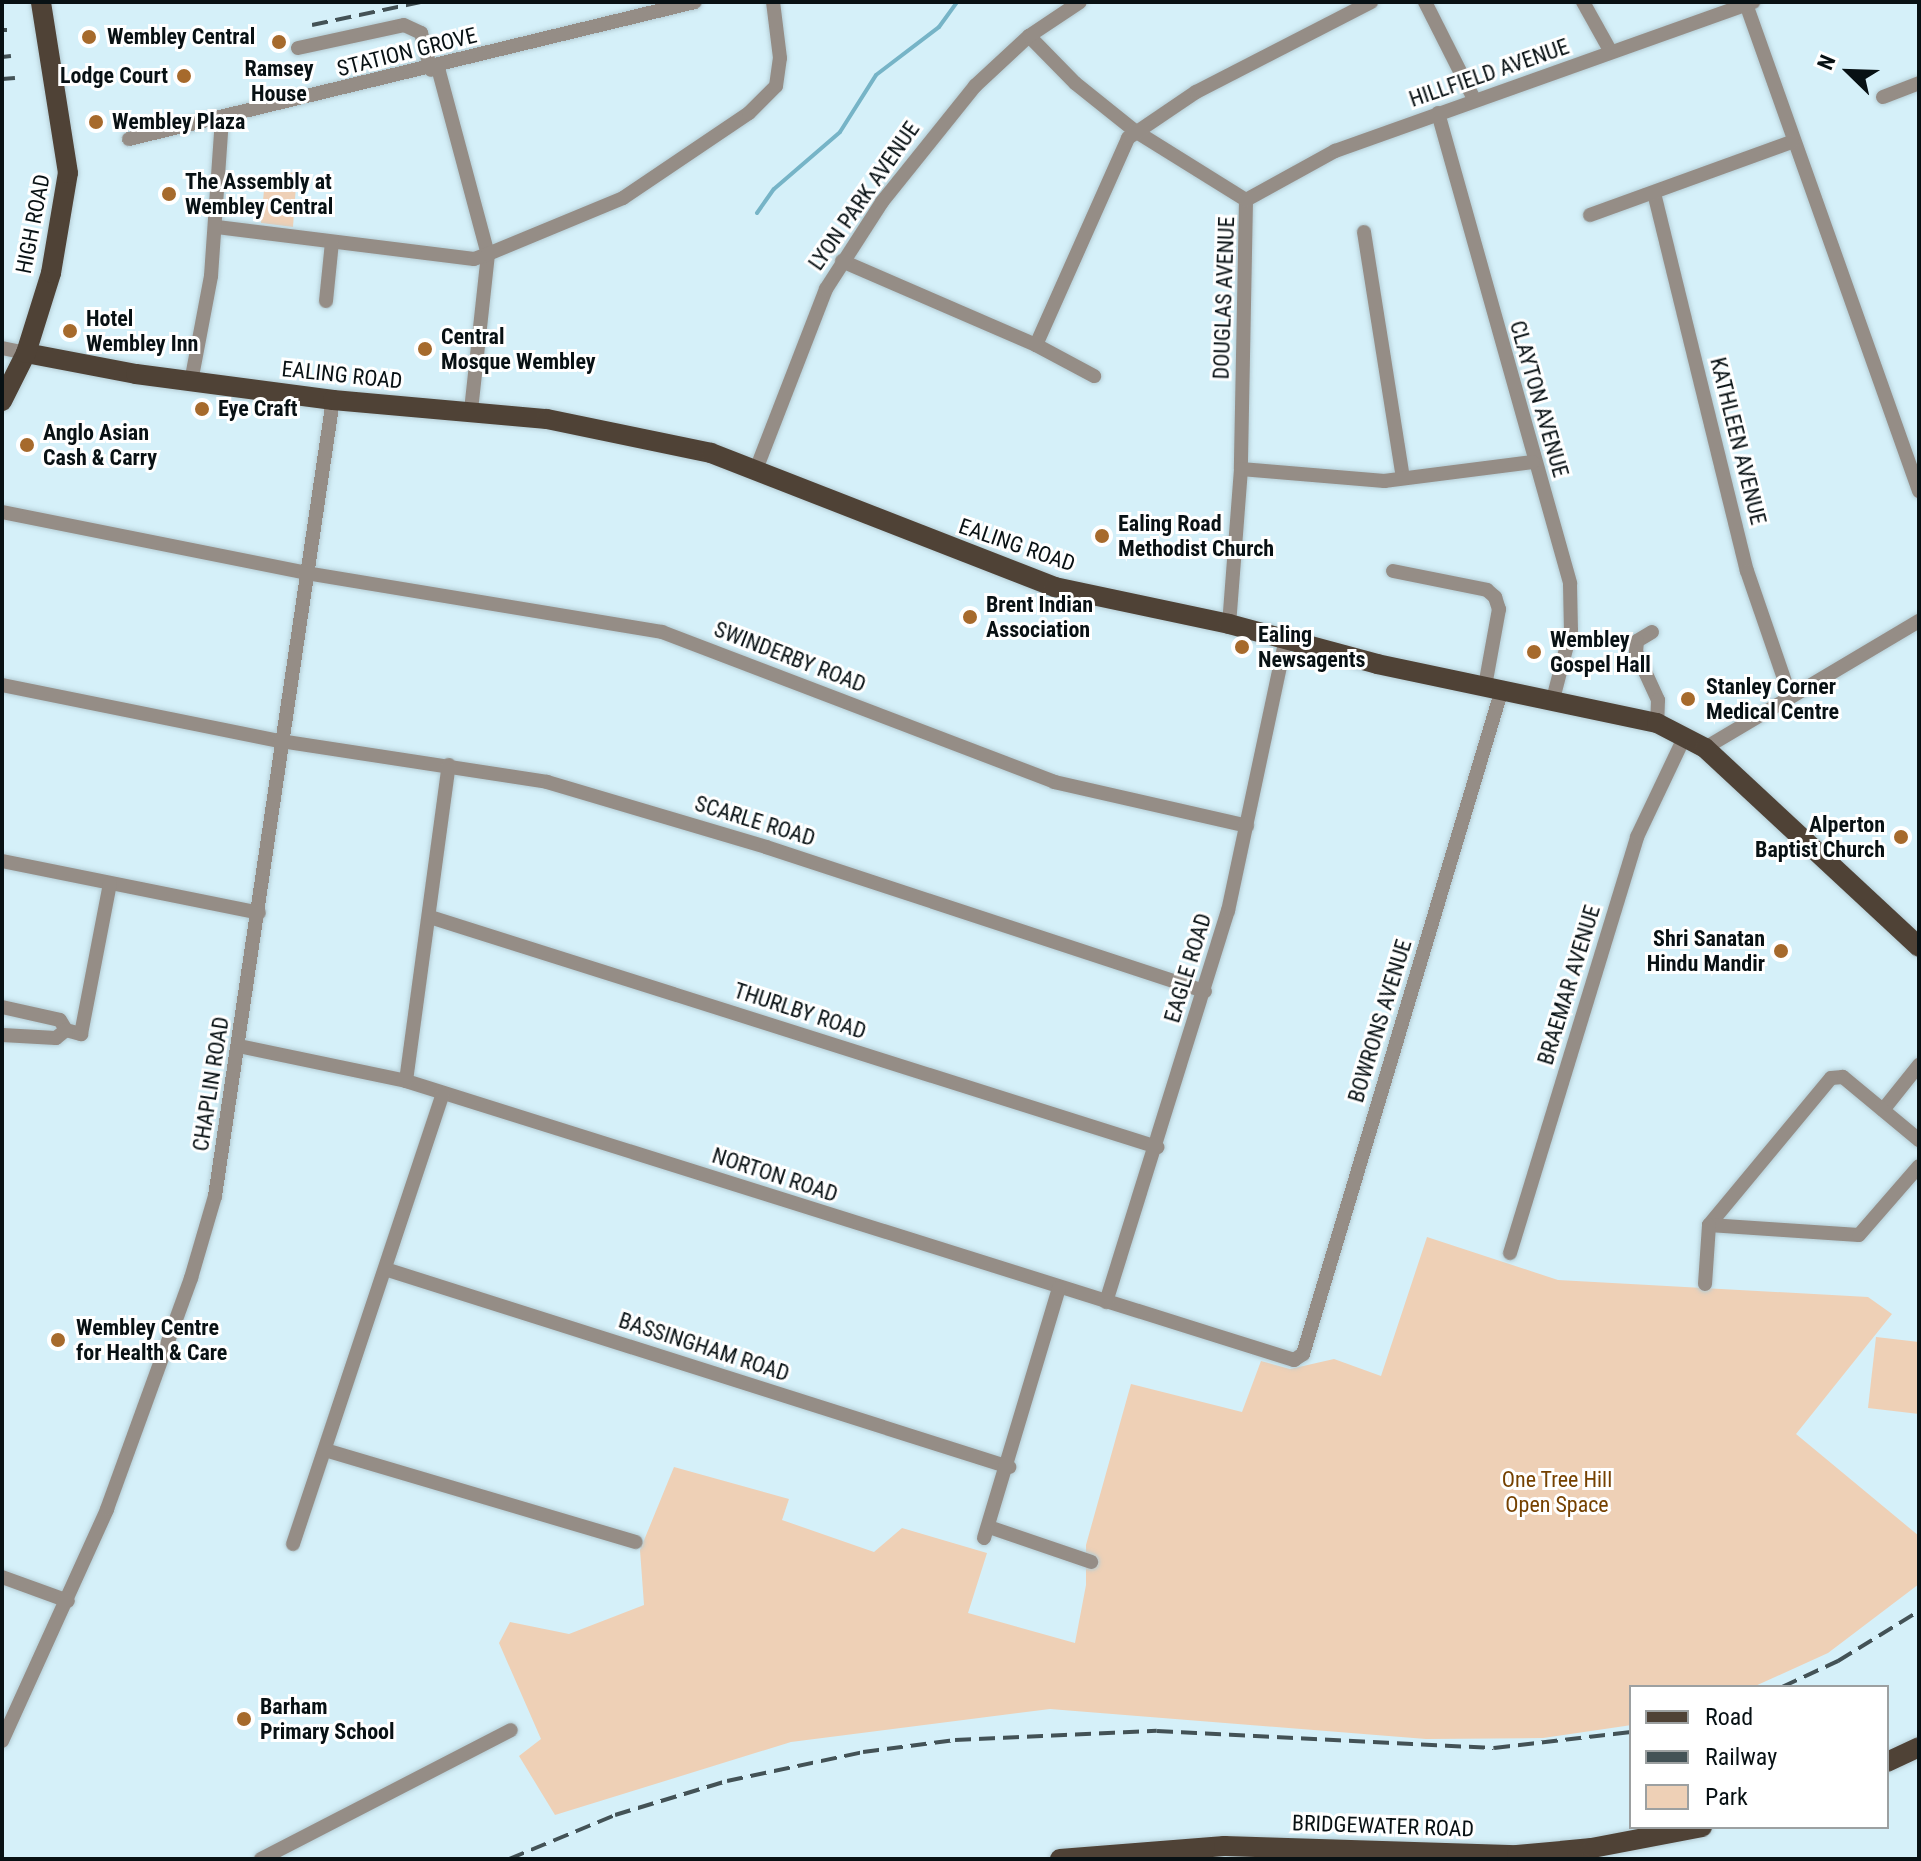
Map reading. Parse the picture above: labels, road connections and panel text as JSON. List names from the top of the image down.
{
  "streets": {
    "main road": ["HIGH ROAD", "EALING ROAD", "BRIDGEWATER ROAD"],
    "street": [
      "STATION GROVE",
      "HILLFIELD AVENUE",
      "LYON PARK AVENUE",
      "DOUGLAS AVENUE",
      "CLAYTON AVENUE",
      "KATHLEEN AVENUE",
      "SWINDERBY ROAD",
      "SCARLE ROAD",
      "EAGLE ROAD",
      "BRAEMAR AVENUE",
      "THURLBY ROAD",
      "BOWRONS AVENUE",
      "CHAPLIN ROAD",
      "NORTON ROAD",
      "BASSINGHAM ROAD"
    ]
  },
  "crossings": [
    ["HILLFIELD AVENUE", "DOUGLAS AVENUE"],
    ["HILLFIELD AVENUE", "CLAYTON AVENUE"],
    ["LYON PARK AVENUE", "DOUGLAS AVENUE"],
    ["LYON PARK AVENUE", "EALING ROAD"],
    ["HIGH ROAD", "EALING ROAD"],
    ["DOUGLAS AVENUE", "EALING ROAD"],
    ["EALING ROAD", "CLAYTON AVENUE"],
    ["EALING ROAD", "EAGLE ROAD"],
    ["EALING ROAD", "BRAEMAR AVENUE"],
    ["EALING ROAD", "BOWRONS AVENUE"],
    ["EALING ROAD", "CHAPLIN ROAD"],
    ["SWINDERBY ROAD", "EAGLE ROAD"],
    ["SWINDERBY ROAD", "CHAPLIN ROAD"],
    ["SCARLE ROAD", "EAGLE ROAD"],
    ["SCARLE ROAD", "CHAPLIN ROAD"],
    ["EAGLE ROAD", "THURLBY ROAD"],
    ["EAGLE ROAD", "NORTON ROAD"],
    ["BOWRONS AVENUE", "NORTON ROAD"],
    ["CHAPLIN ROAD", "NORTON ROAD"]
  ],
  "parks": ["One Tree Hill Open Space"],
  "places": [
    "Wembley Central",
    "Ramsey House",
    "Lodge Court",
    "Wembley Plaza",
    "The Assembly at Wembley Central",
    "Hotel Wembley Inn",
    "Central Mosque Wembley",
    "Eye Craft",
    "Anglo Asian Cash & Carry",
    "Ealing Road Methodist Church",
    "Brent Indian Association",
    "Ealing Newsagents",
    "Wembley Gospel Hall",
    "Stanley Corner Medical Centre",
    "Alperton Baptist Church",
    "Shri Sanatan Hindu Mandir",
    "Wembley Centre for Health & Care",
    "Barham Primary School"
  ],
  "legend": ["Road", "Railway", "Park"],
  "north": "top left"
}
